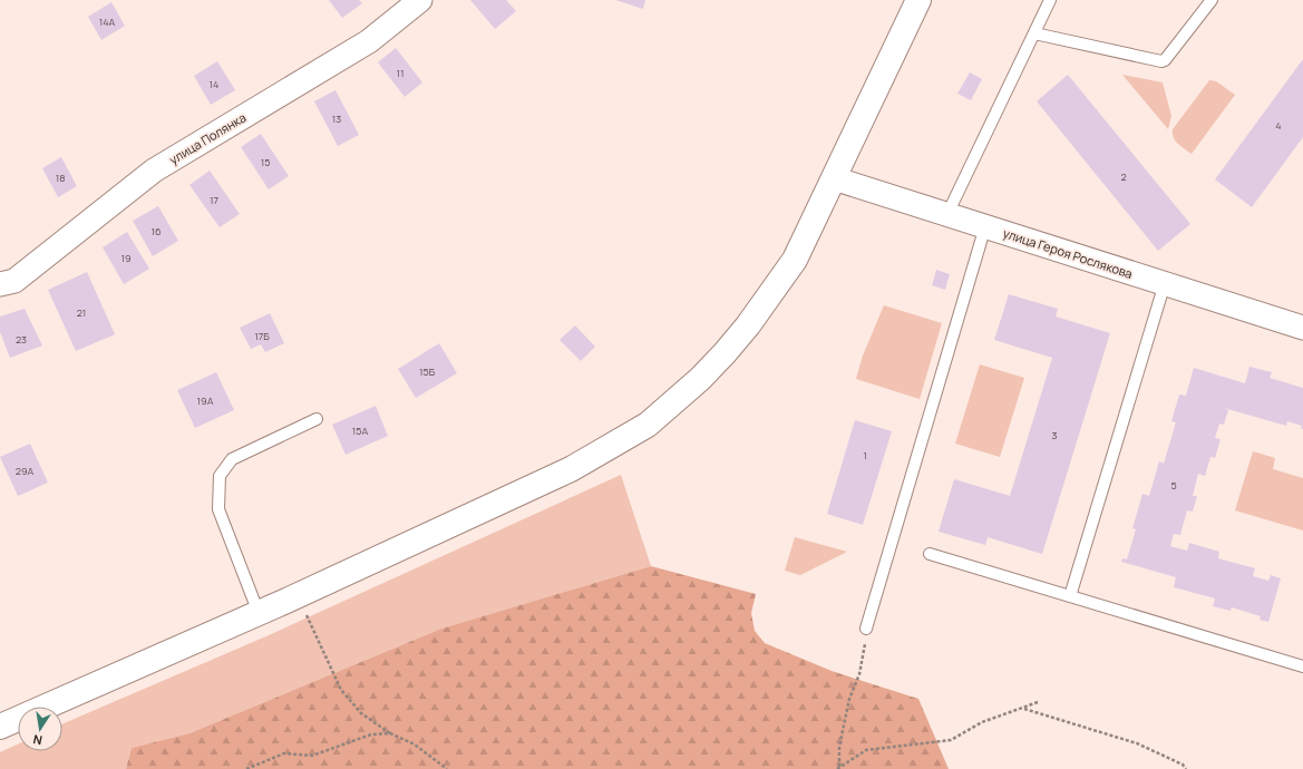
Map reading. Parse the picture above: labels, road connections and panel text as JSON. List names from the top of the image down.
{
  "streets": {
    "street": ["улица Полянка", "улица Героя Рослякова"]
  },
  "house_numbers": [
    "14А",
    "11",
    "14",
    "13",
    "4",
    "15",
    "2",
    "18",
    "17",
    "16",
    "19",
    "21",
    "17Б",
    "23",
    "15Б",
    "19А",
    "15А",
    "3",
    "1",
    "29А",
    "5"
  ],
  "north": "bottom"
}
